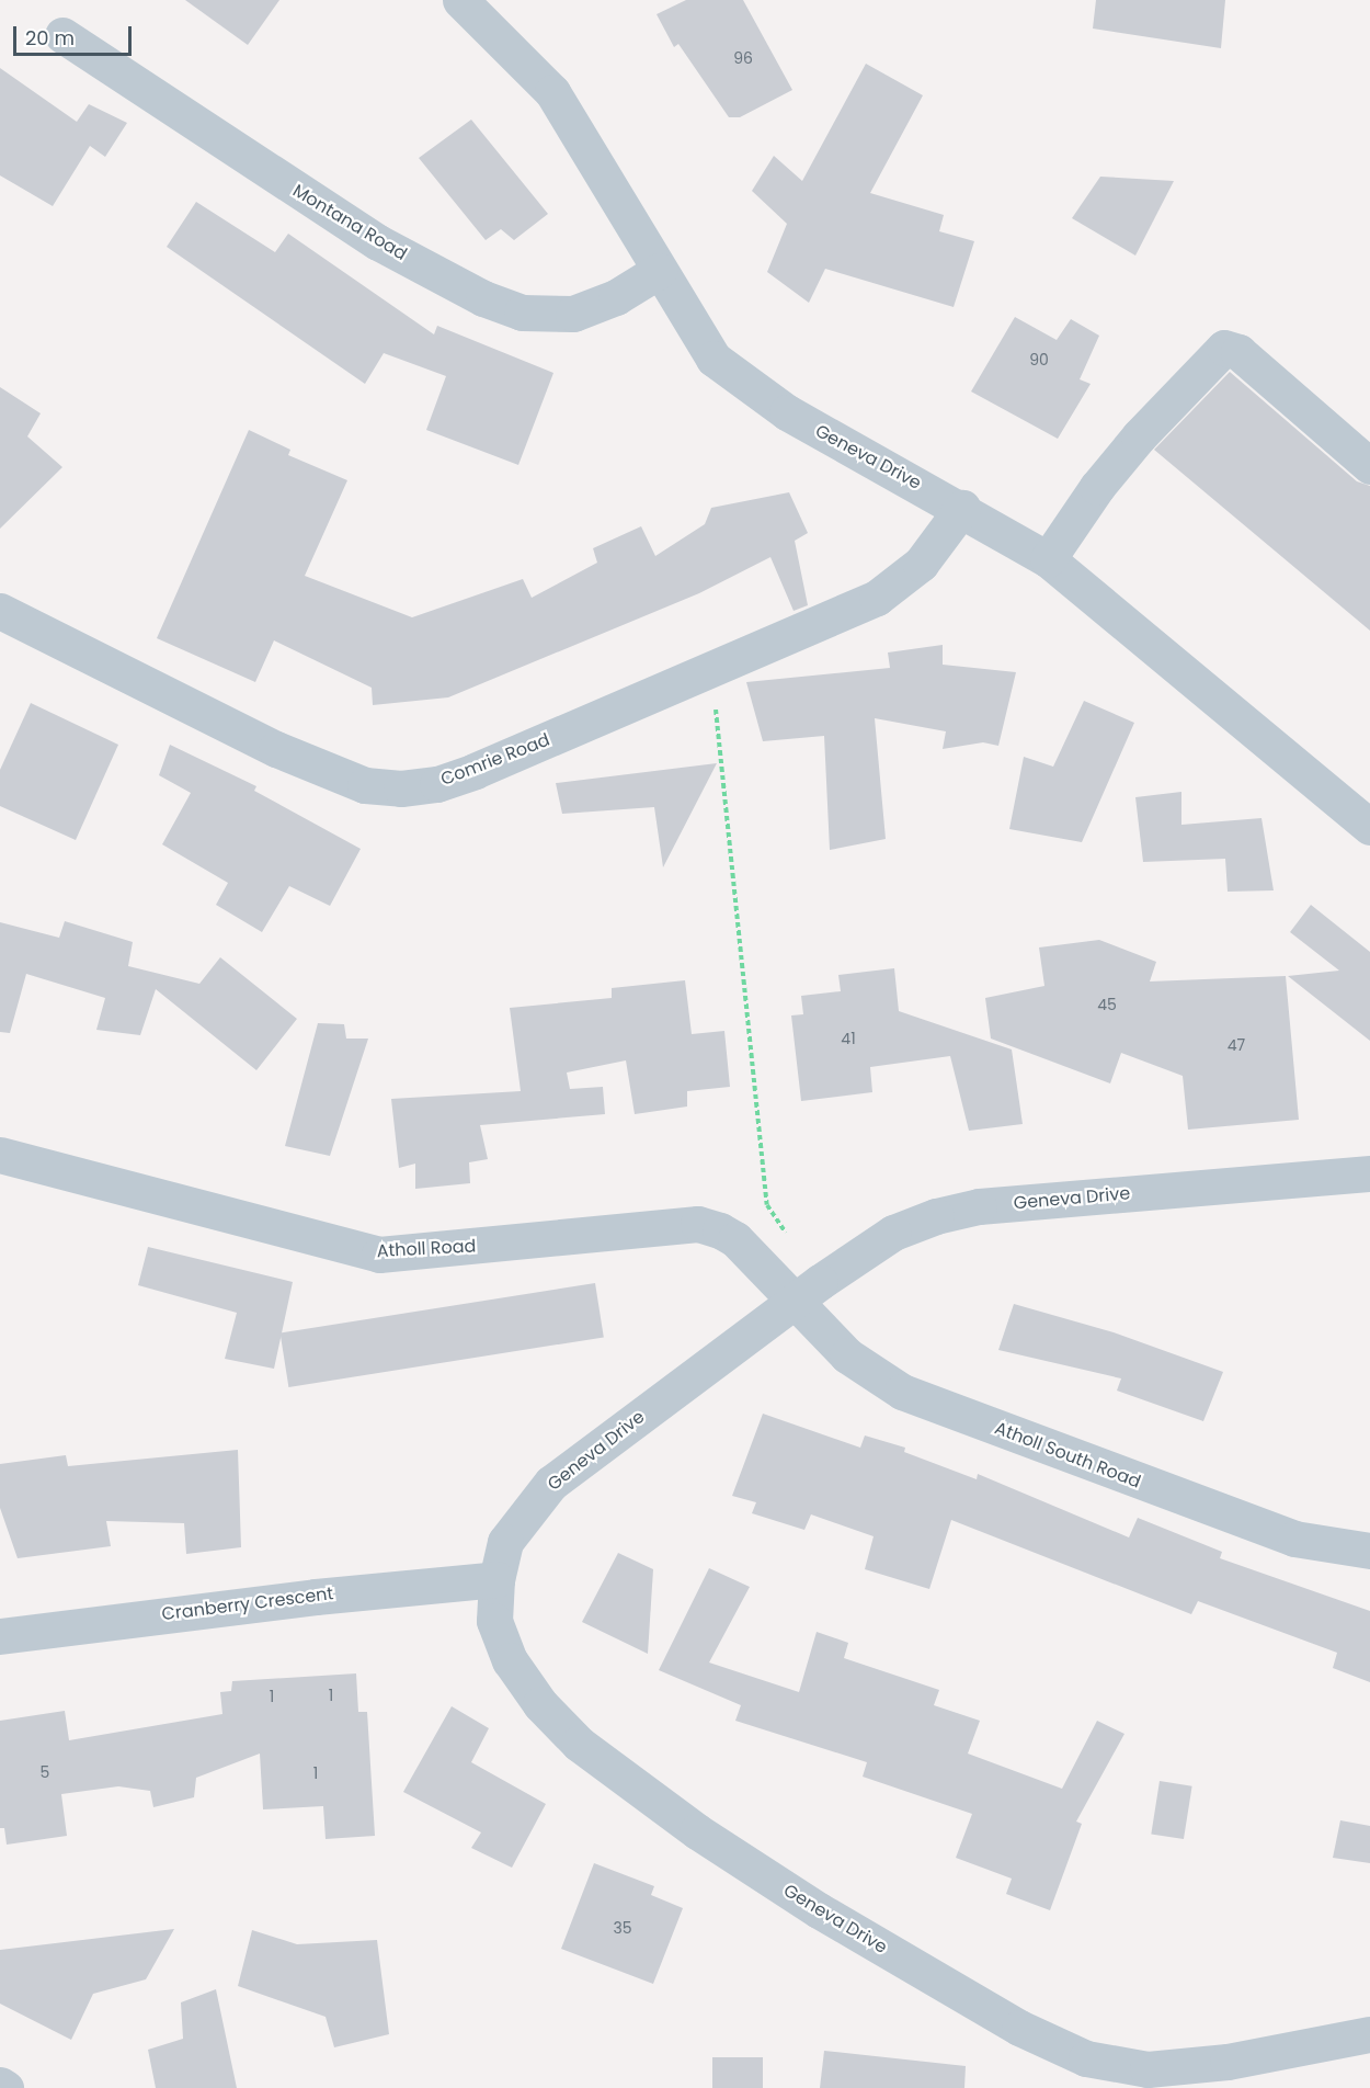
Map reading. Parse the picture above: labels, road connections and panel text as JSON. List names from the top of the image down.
{
  "streets": {
    "street": [
      "Montana Road",
      "Geneva Drive",
      "Comrie Road",
      "Atholl Road",
      "Atholl South Road",
      "Cranberry Crescent"
    ]
  },
  "crossings": [
    ["Montana Road", "Geneva Drive"],
    ["Geneva Drive", "Comrie Road"],
    ["Geneva Drive", "Atholl Road"],
    ["Geneva Drive", "Atholl South Road"],
    ["Geneva Drive", "Cranberry Crescent"],
    ["Atholl Road", "Atholl South Road"]
  ],
  "house_numbers": [
    "96",
    "90",
    "45",
    "41",
    "47",
    "1",
    "1",
    "5",
    "1",
    "35"
  ],
  "scale_bar": "20 m"
}
